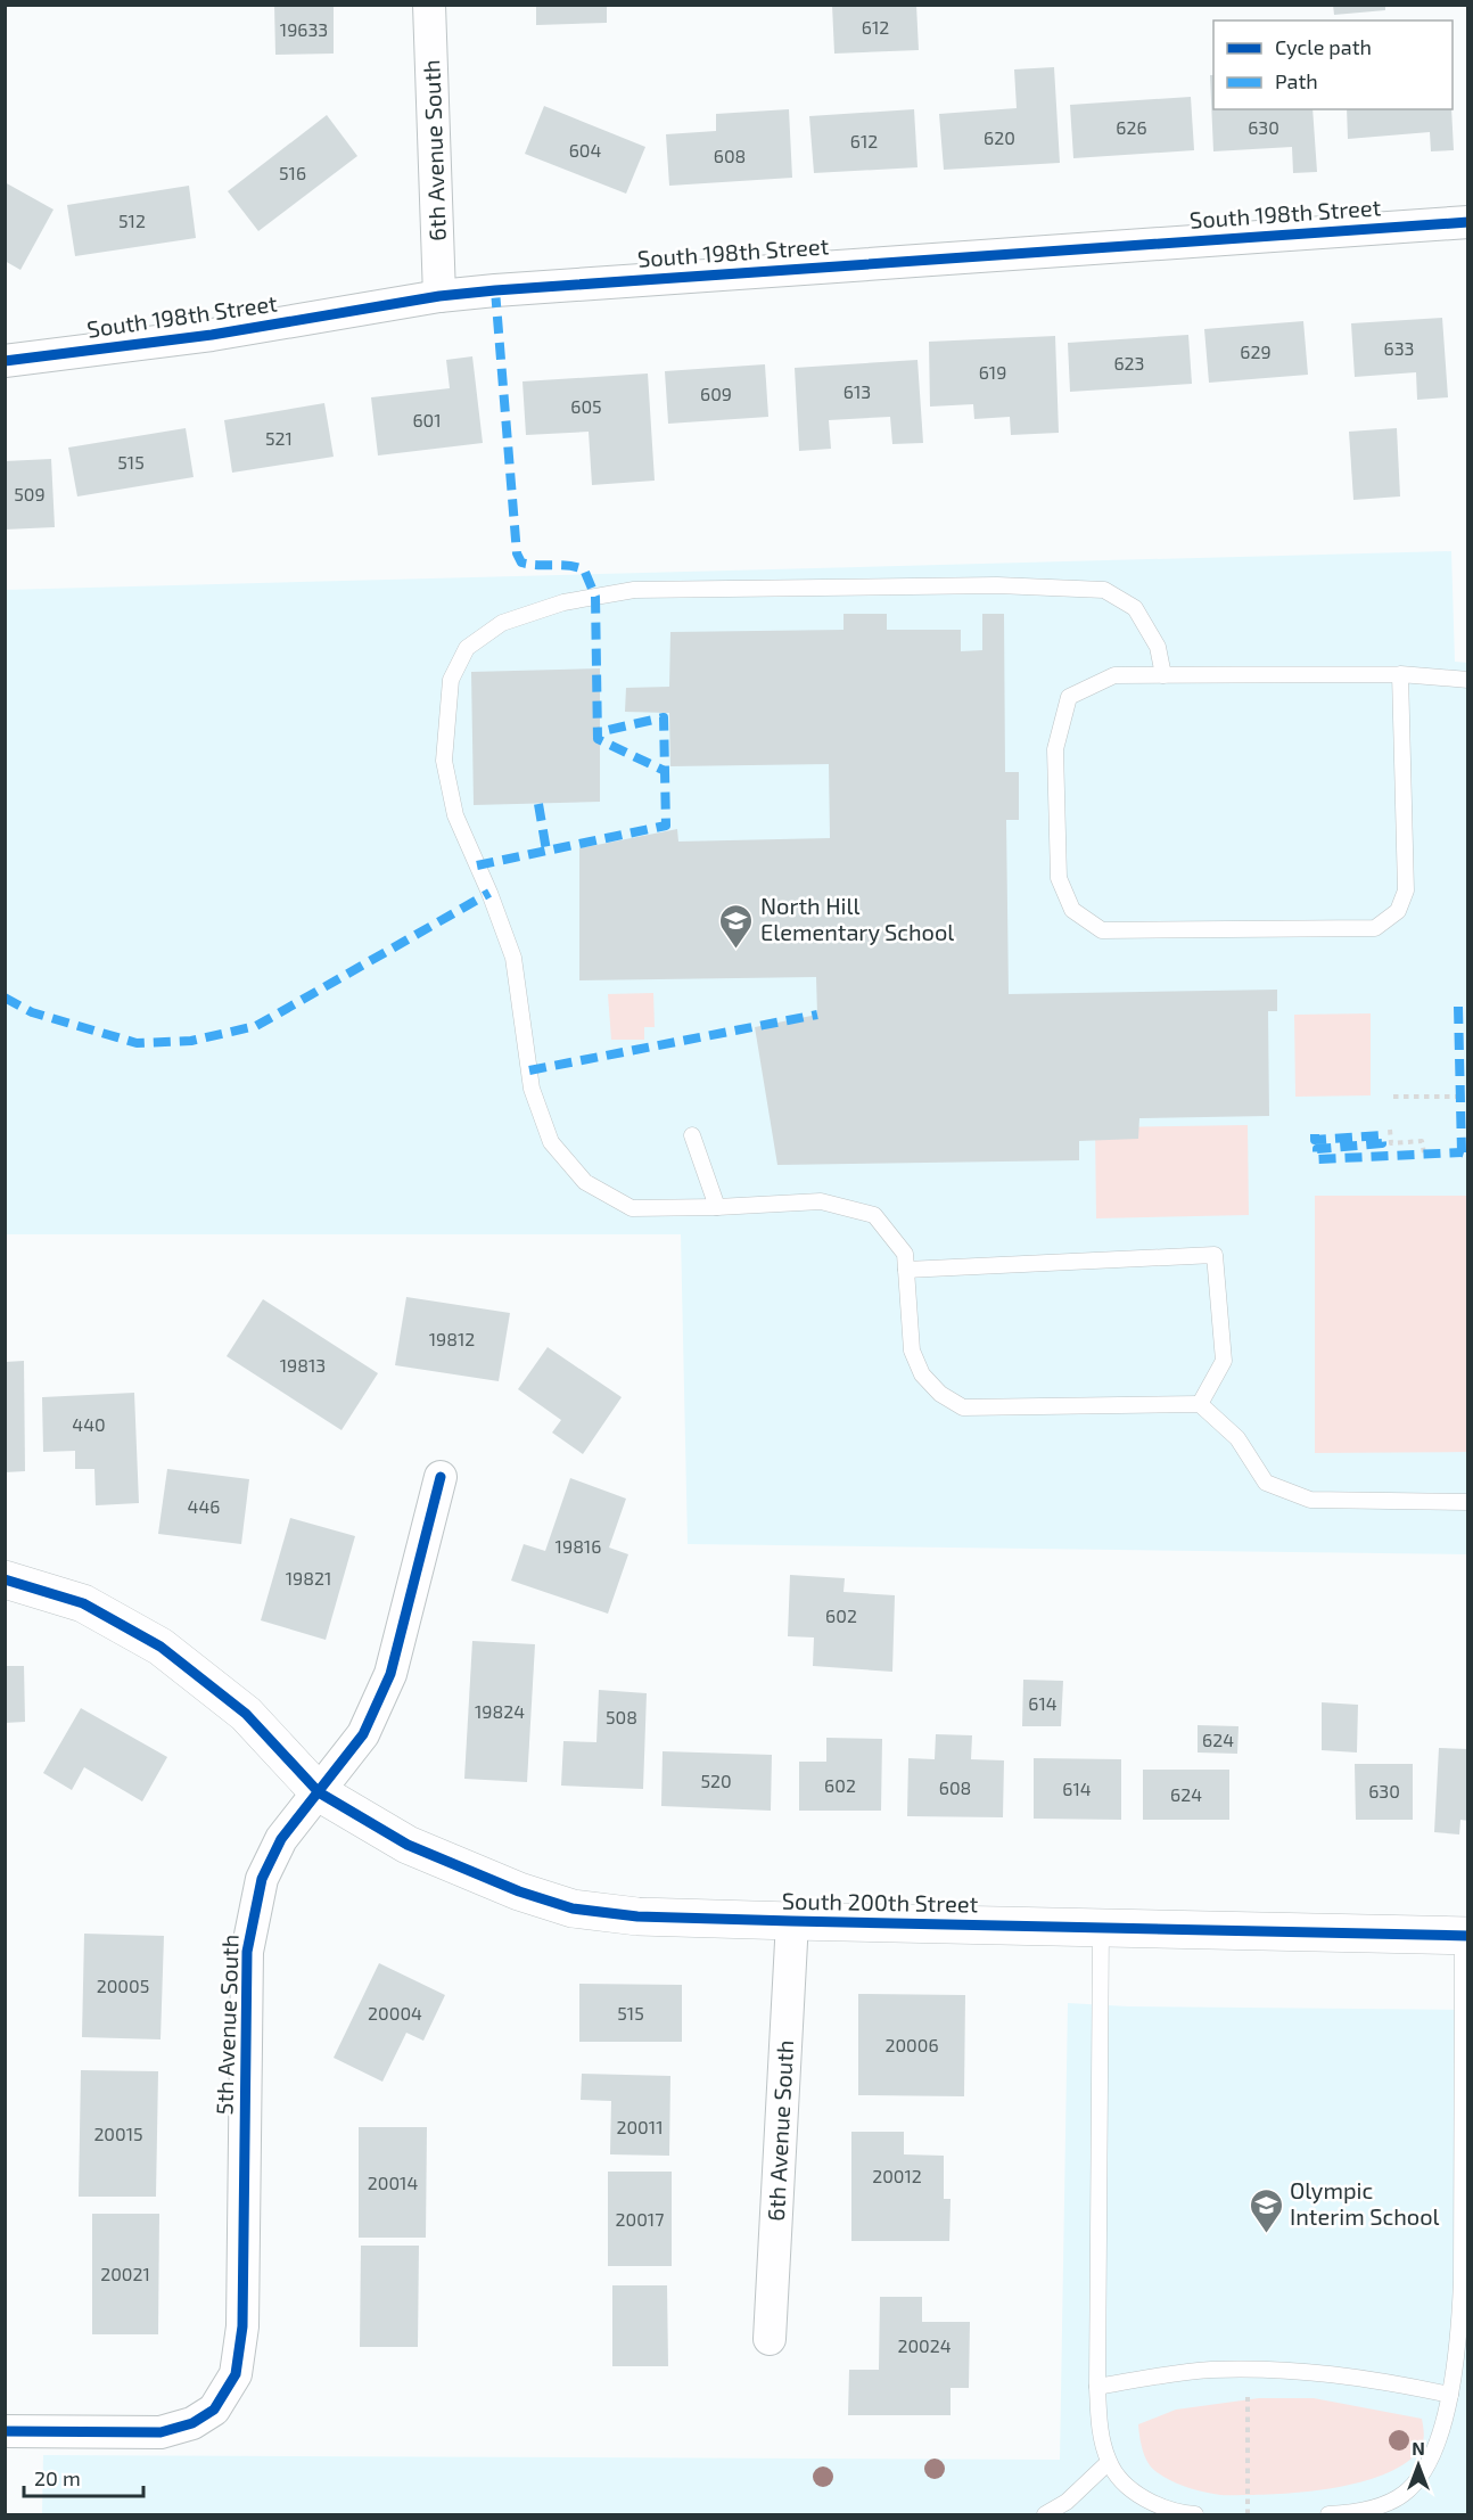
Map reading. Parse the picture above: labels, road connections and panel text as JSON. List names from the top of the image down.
{
  "streets": {
    "street": [
      "6th Avenue South",
      "South 198th Street",
      "South 200th Street",
      "5th Avenue South"
    ]
  },
  "crossings": [
    ["6th Avenue South", "South 198th Street"],
    ["6th Avenue South", "South 200th Street"],
    ["South 200th Street", "5th Avenue South"]
  ],
  "places": {
    "school or university": ["North Hill Elementary School", "Olympic Interim School"]
  },
  "house_numbers": [
    "612",
    "19633",
    "626",
    "630",
    "620",
    "612",
    "604",
    "608",
    "516",
    "512",
    "633",
    "629",
    "623",
    "619",
    "613",
    "609",
    "605",
    "601",
    "521",
    "515",
    "509",
    "19812",
    "19813",
    "440",
    "446",
    "19816",
    "19821",
    "602",
    "614",
    "19824",
    "508",
    "624",
    "520",
    "602",
    "608",
    "614",
    "630",
    "624",
    "20005",
    "20004",
    "515",
    "20006",
    "20011",
    "20015",
    "20012",
    "20014",
    "20017",
    "20021",
    "20024"
  ],
  "legend": ["Cycle path", "Path"],
  "scale_bar": "20 m",
  "north": "top"
}
